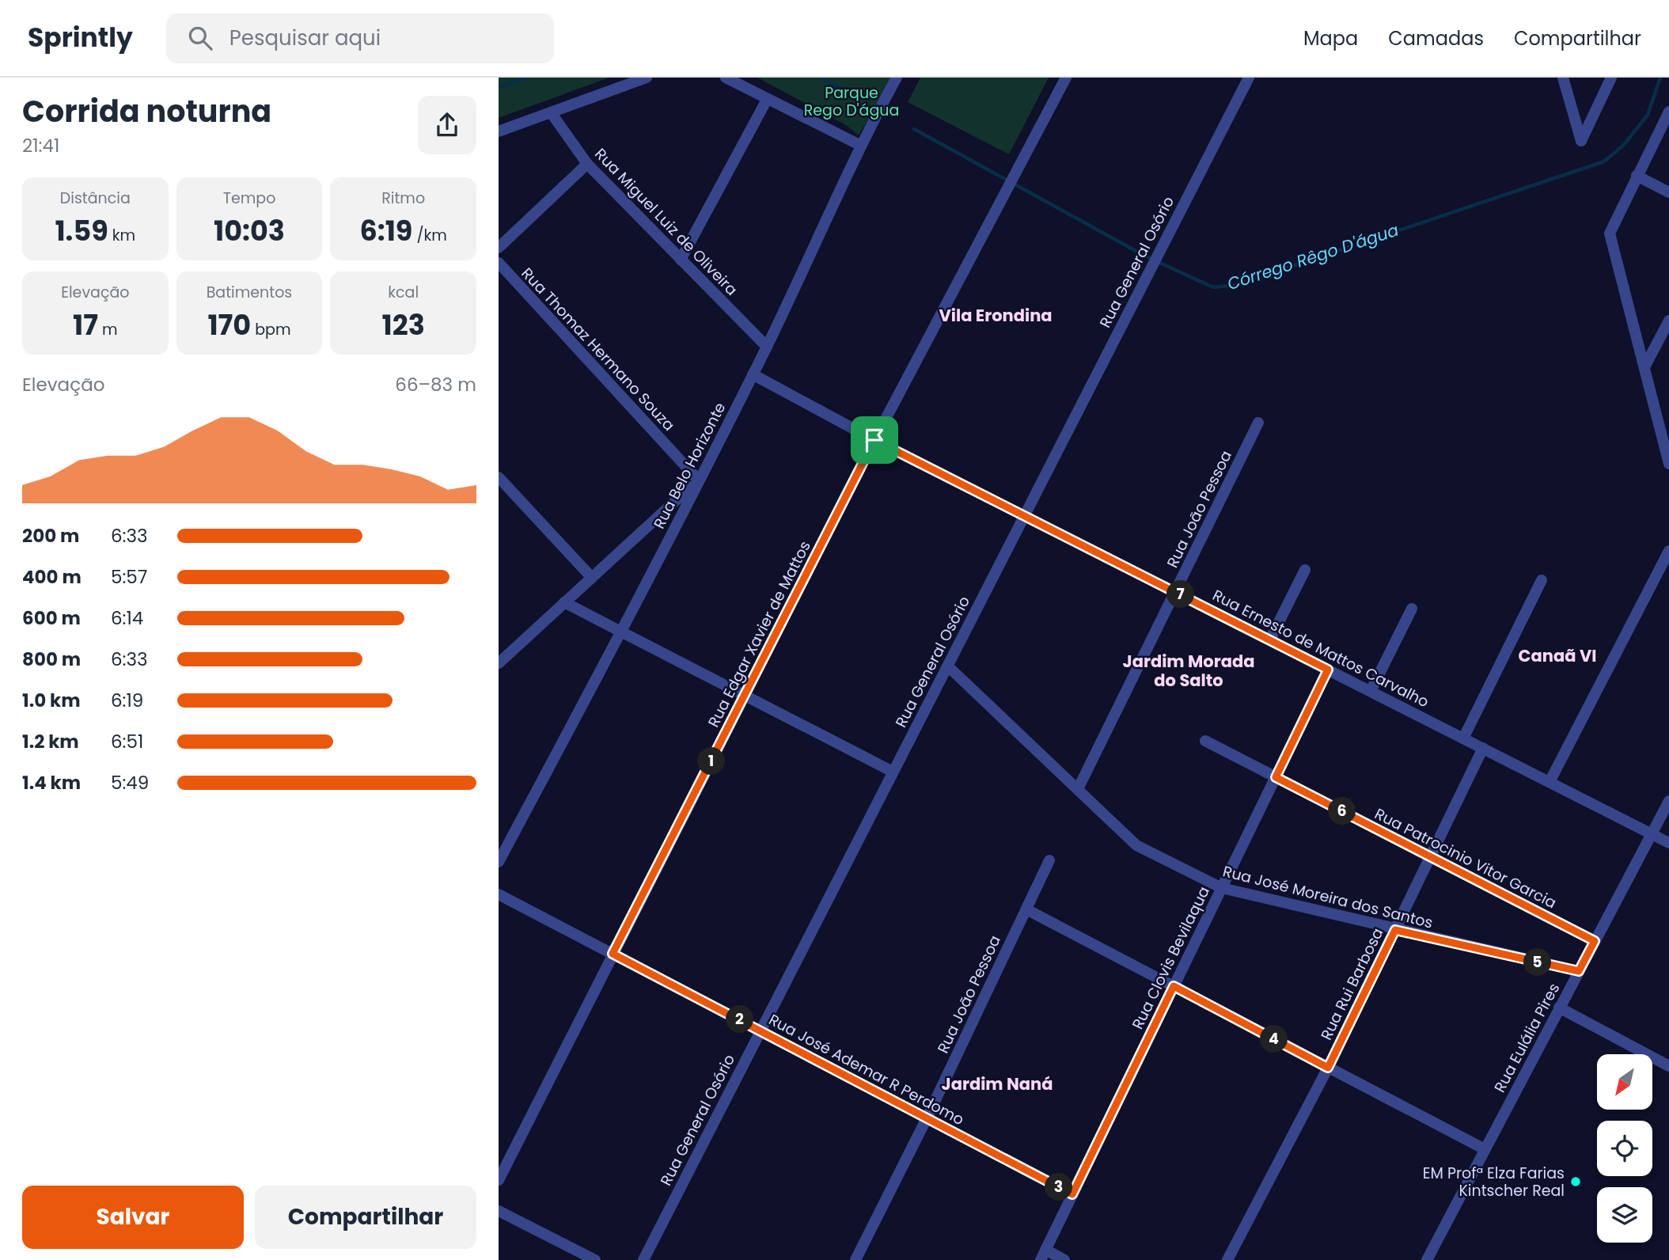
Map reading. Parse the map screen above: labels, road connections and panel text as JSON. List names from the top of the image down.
{
  "streets": {
    "street": [
      "Rua Miguel Luiz de Oliveira",
      "Rua General Osório",
      "Rua Thomaz Hermano Souza",
      "Rua Belo Horizonte",
      "Rua João Pessoa",
      "Rua Edgar Xavier de Mattos",
      "Rua Ernesto de Mattos Carvalho",
      "Rua Patrocinio Vitor Garcia",
      "Rua José Moreira dos Santos",
      "Rua Clovis Bevilaqua",
      "Rua Rui Barbosa",
      "Rua Eulália Pires",
      "Rua José Ademar R Perdomo"
    ]
  },
  "crossings": [
    ["Rua Miguel Luiz de Oliveira", "Rua Belo Horizonte"],
    ["Rua General Osório", "Rua Ernesto de Mattos Carvalho"],
    ["Rua General Osório", "Rua José Moreira dos Santos"],
    ["Rua General Osório", "Rua José Ademar R Perdomo"],
    ["Rua Thomaz Hermano Souza", "Rua Belo Horizonte"],
    ["Rua Belo Horizonte", "Rua Ernesto de Mattos Carvalho"],
    ["Rua João Pessoa", "Rua Ernesto de Mattos Carvalho"],
    ["Rua João Pessoa", "Rua José Moreira dos Santos"],
    ["Rua João Pessoa", "Rua José Ademar R Perdomo"],
    ["Rua Edgar Xavier de Mattos", "Rua Ernesto de Mattos Carvalho"],
    ["Rua Edgar Xavier de Mattos", "Rua José Ademar R Perdomo"],
    ["Rua Ernesto de Mattos Carvalho", "Rua Clovis Bevilaqua"],
    ["Rua Ernesto de Mattos Carvalho", "Rua Rui Barbosa"],
    ["Rua Ernesto de Mattos Carvalho", "Rua Eulália Pires"],
    ["Rua Patrocinio Vitor Garcia", "Rua Clovis Bevilaqua"],
    ["Rua Patrocinio Vitor Garcia", "Rua Rui Barbosa"],
    ["Rua Patrocinio Vitor Garcia", "Rua Eulália Pires"],
    ["Rua José Moreira dos Santos", "Rua Clovis Bevilaqua"],
    ["Rua José Moreira dos Santos", "Rua Rui Barbosa"],
    ["Rua José Moreira dos Santos", "Rua Eulália Pires"],
    ["Rua Clovis Bevilaqua", "Rua José Ademar R Perdomo"]
  ],
  "districts": [
    "Vila Erondina",
    "Canaã VI",
    "Jardim Morada do Salto",
    "Jardim Naná"
  ],
  "water": ["Córrego Rêgo D'água"],
  "parks": ["Parque Rego D'água"],
  "places": ["EM Profª Elza Farias Kintscher Real"],
  "north": "bottom left",
  "page": {
    "header": "Sprintly",
    "search": "Pesquisar aqui",
    "nav": ["Mapa", "Camadas", "Compartilhar"],
    "heading": ["Corrida noturna", "21:41"],
    "stats": [
      ["Distância", "1.59 km"],
      ["Tempo", "10:03"],
      ["Ritmo", "6:19 /km"],
      ["Elevação", "17 m"],
      ["Batimentos", "170 bpm"],
      ["kcal", "123"]
    ],
    "chart": ["Elevação", "66–83 m"],
    "list": [
      {
        "name": "200 m",
        "note": "6:33"
      },
      {
        "name": "400 m",
        "note": "5:57"
      },
      {
        "name": "600 m",
        "note": "6:14"
      },
      {
        "name": "800 m",
        "note": "6:33"
      },
      {
        "name": "1.0 km",
        "note": "6:19"
      },
      {
        "name": "1.2 km",
        "note": "6:51"
      },
      {
        "name": "1.4 km",
        "note": "5:49"
      }
    ],
    "pins": [
      "7",
      "1",
      "6",
      "5",
      "2",
      "4",
      "3"
    ],
    "buttons": ["Salvar", "Compartilhar"]
  }
}
